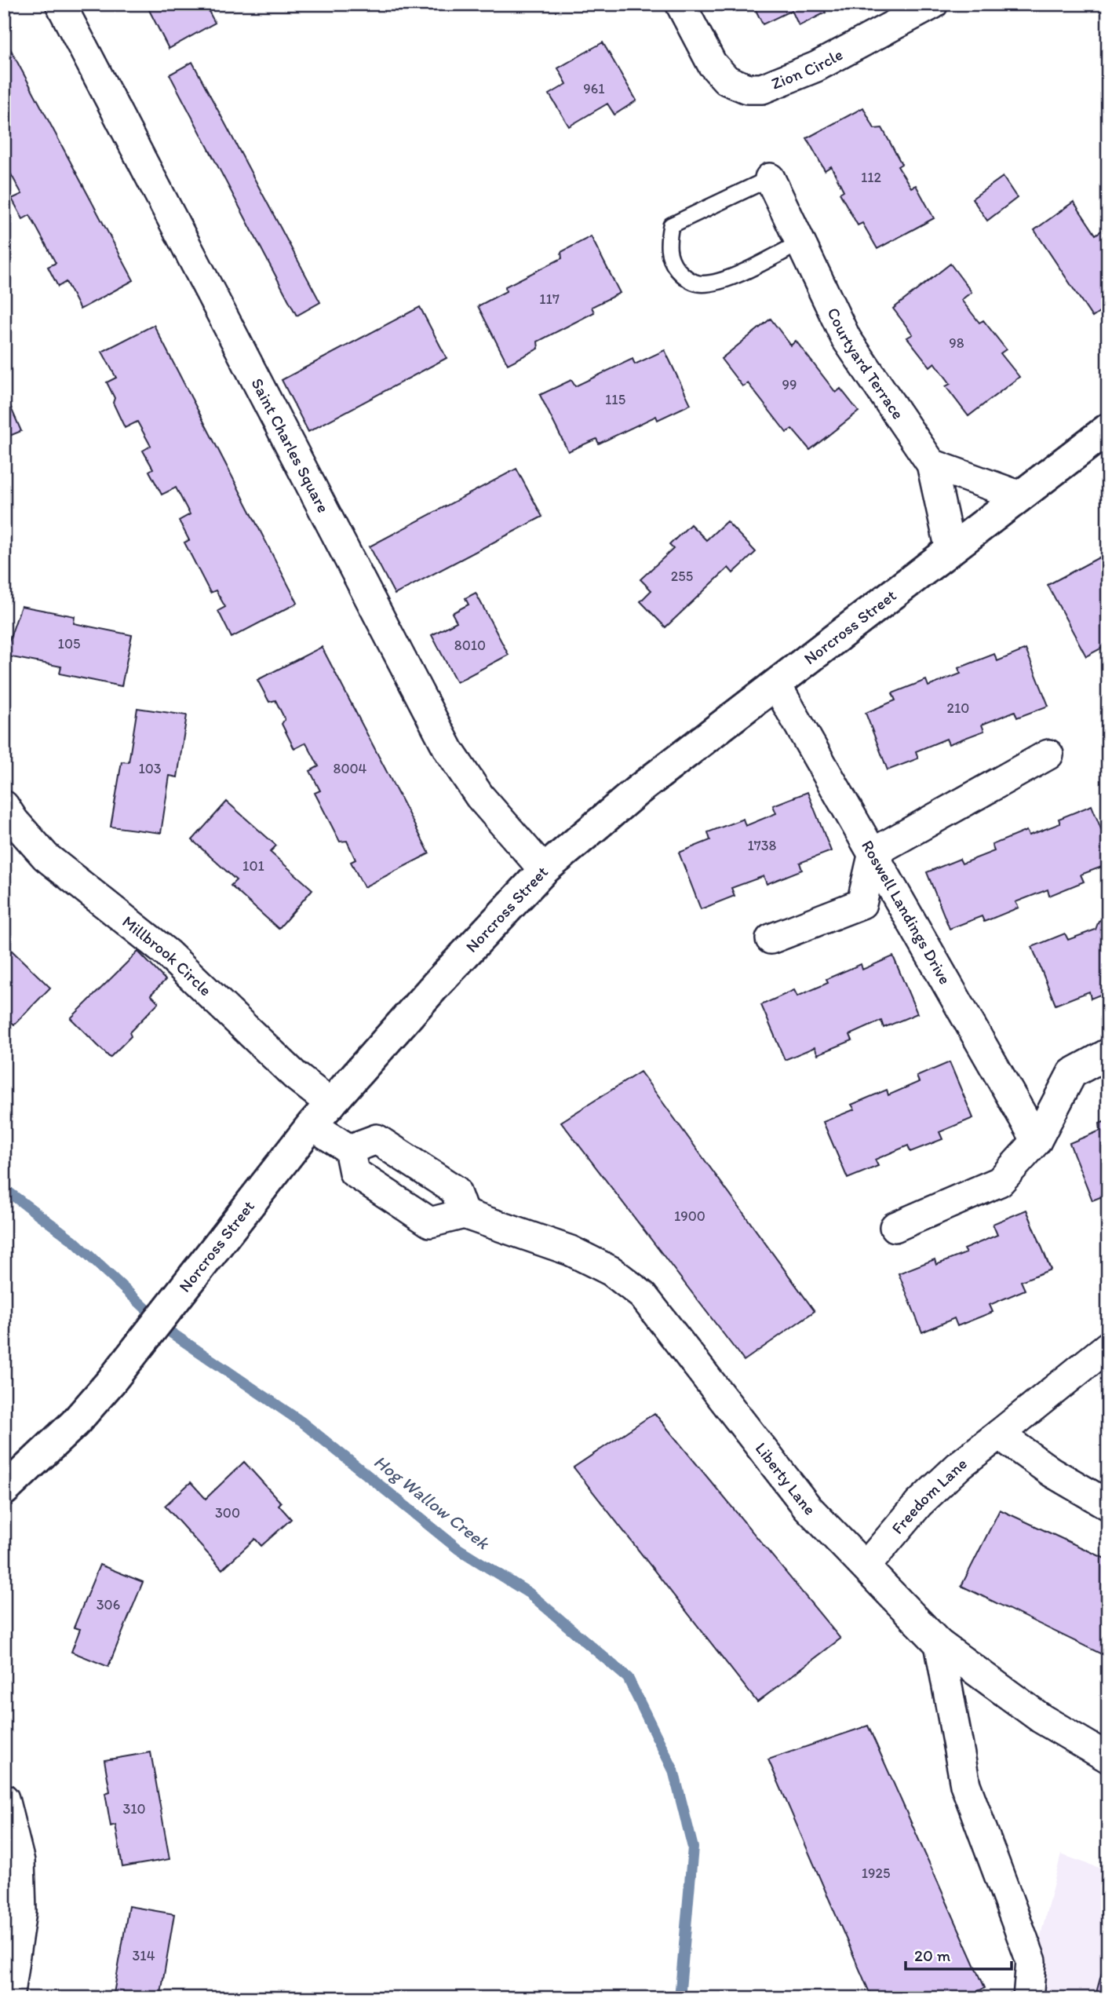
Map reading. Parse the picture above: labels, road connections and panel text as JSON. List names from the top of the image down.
{
  "streets": {
    "street": [
      "Zion Circle",
      "Courtyard Terrace",
      "Saint Charles Square",
      "Norcross Street",
      "Roswell Landings Drive",
      "Millbrook Circle",
      "Liberty Lane",
      "Freedom Lane"
    ]
  },
  "crossings": [
    ["Courtyard Terrace", "Norcross Street"],
    ["Saint Charles Square", "Norcross Street"],
    ["Norcross Street", "Roswell Landings Drive"],
    ["Norcross Street", "Millbrook Circle"],
    ["Liberty Lane", "Freedom Lane"]
  ],
  "water": ["Hog Wallow Creek"],
  "house_numbers": [
    "961",
    "112",
    "117",
    "98",
    "99",
    "115",
    "255",
    "105",
    "8010",
    "210",
    "103",
    "8004",
    "1738",
    "101",
    "1900",
    "300",
    "306",
    "310",
    "1925",
    "314"
  ],
  "scale_bar": "20 m"
}
